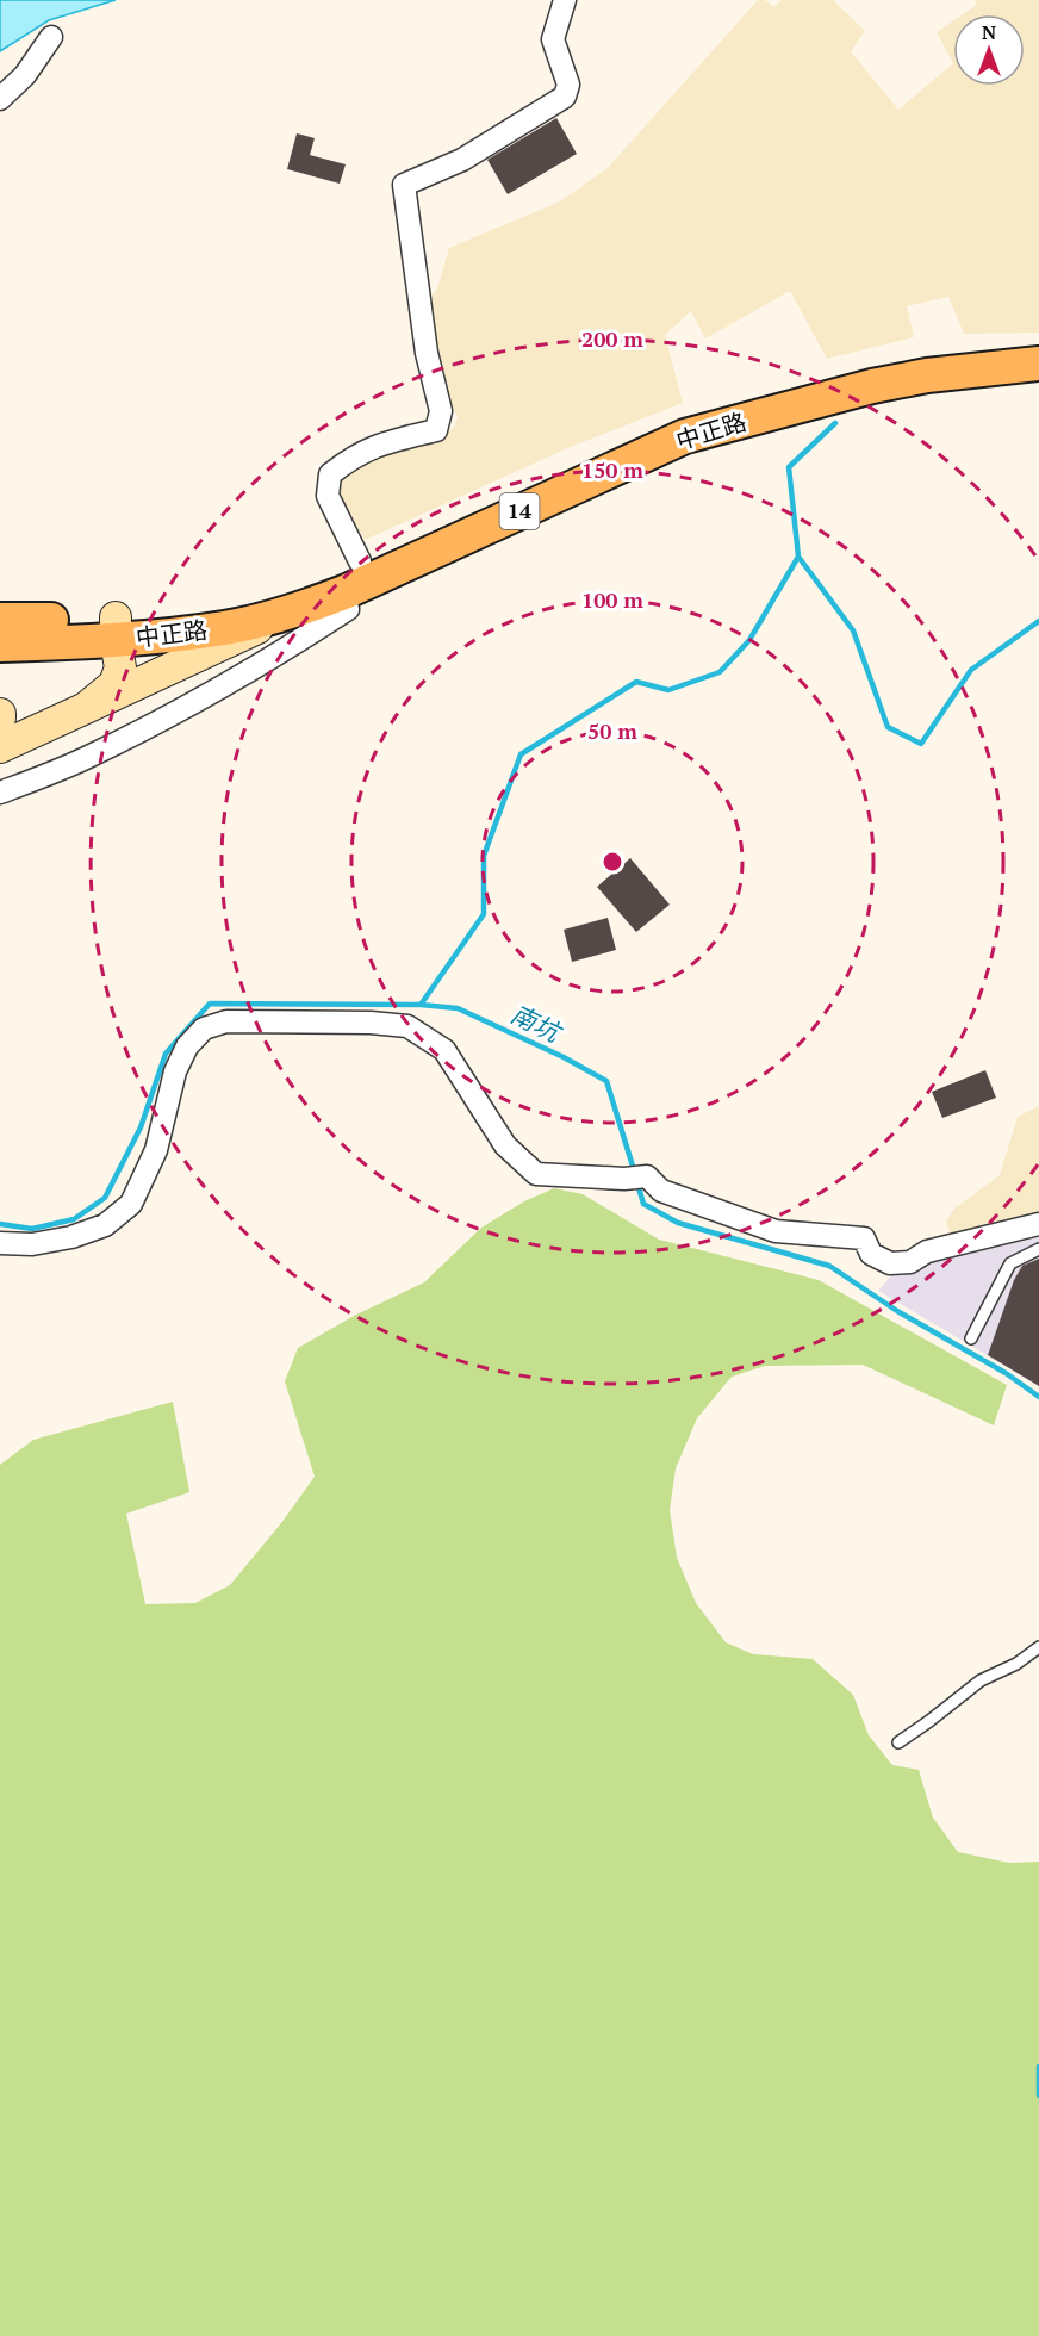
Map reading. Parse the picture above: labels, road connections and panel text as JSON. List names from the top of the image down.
{
  "streets": {
    "main road": ["中正路", "14"]
  },
  "water": ["南坑"],
  "north": "top",
  "rings": [
    "200 m",
    "150 m",
    "100 m",
    "50 m"
  ]
}
